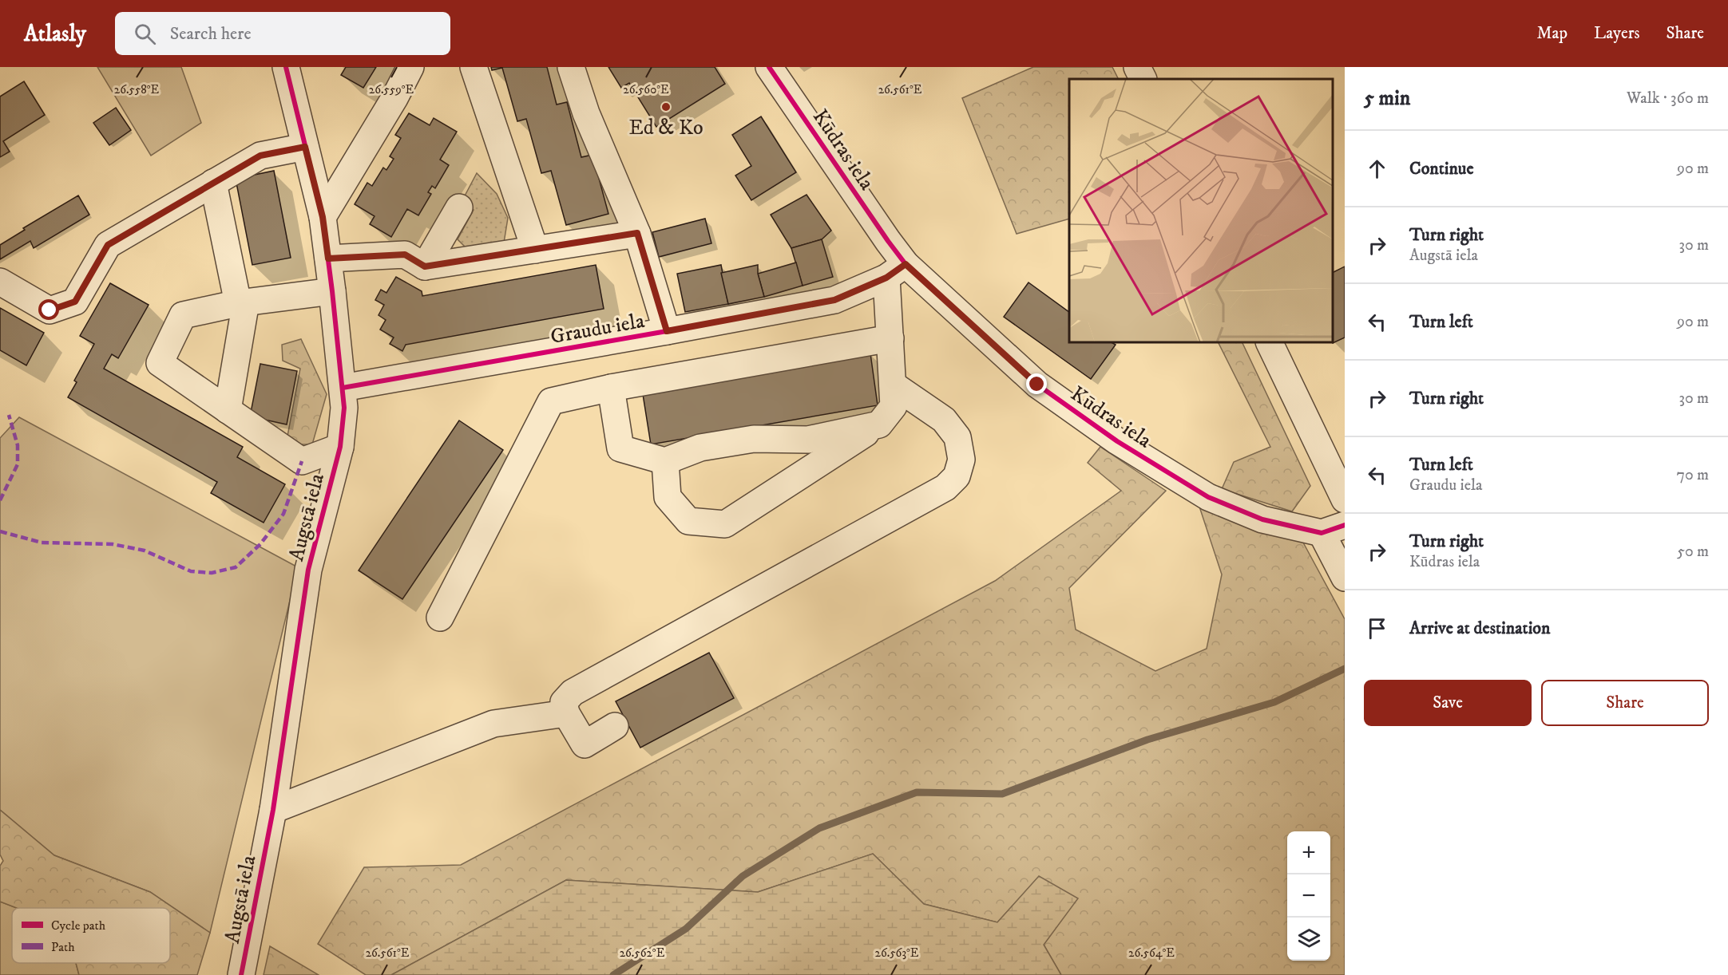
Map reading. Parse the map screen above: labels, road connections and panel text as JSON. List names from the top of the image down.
{
  "streets": {
    "street": ["Kūdras iela", "Graudu iela", "Augstā iela"]
  },
  "crossings": [
    ["Kūdras iela", "Graudu iela"],
    ["Graudu iela", "Augstā iela"]
  ],
  "places": ["Ed & Ko"],
  "legend": ["Cycle path", "Path"],
  "page": {
    "header": "Atlasly",
    "search": "Search here",
    "nav": ["Map", "Layers", "Share"],
    "heading": ["5 min", "Walk · 360 m"],
    "list": [
      ["Continue", "90 m"],
      ["Turn right", "Augstā iela", "30 m"],
      ["Turn left", "90 m"],
      ["Turn right", "30 m"],
      ["Turn left", "Graudu iela", "70 m"],
      ["Turn right", "Kūdras iela", "50 m"],
      "Arrive at destination"
    ],
    "buttons": ["Save", "Share"],
    "map_buttons": ["+", "−"]
  },
  "coordinates": [
    "26.558°E",
    "26.559°E",
    "26.560°E",
    "26.561°E",
    "26.562°E",
    "26.563°E",
    "26.564°E"
  ]
}
